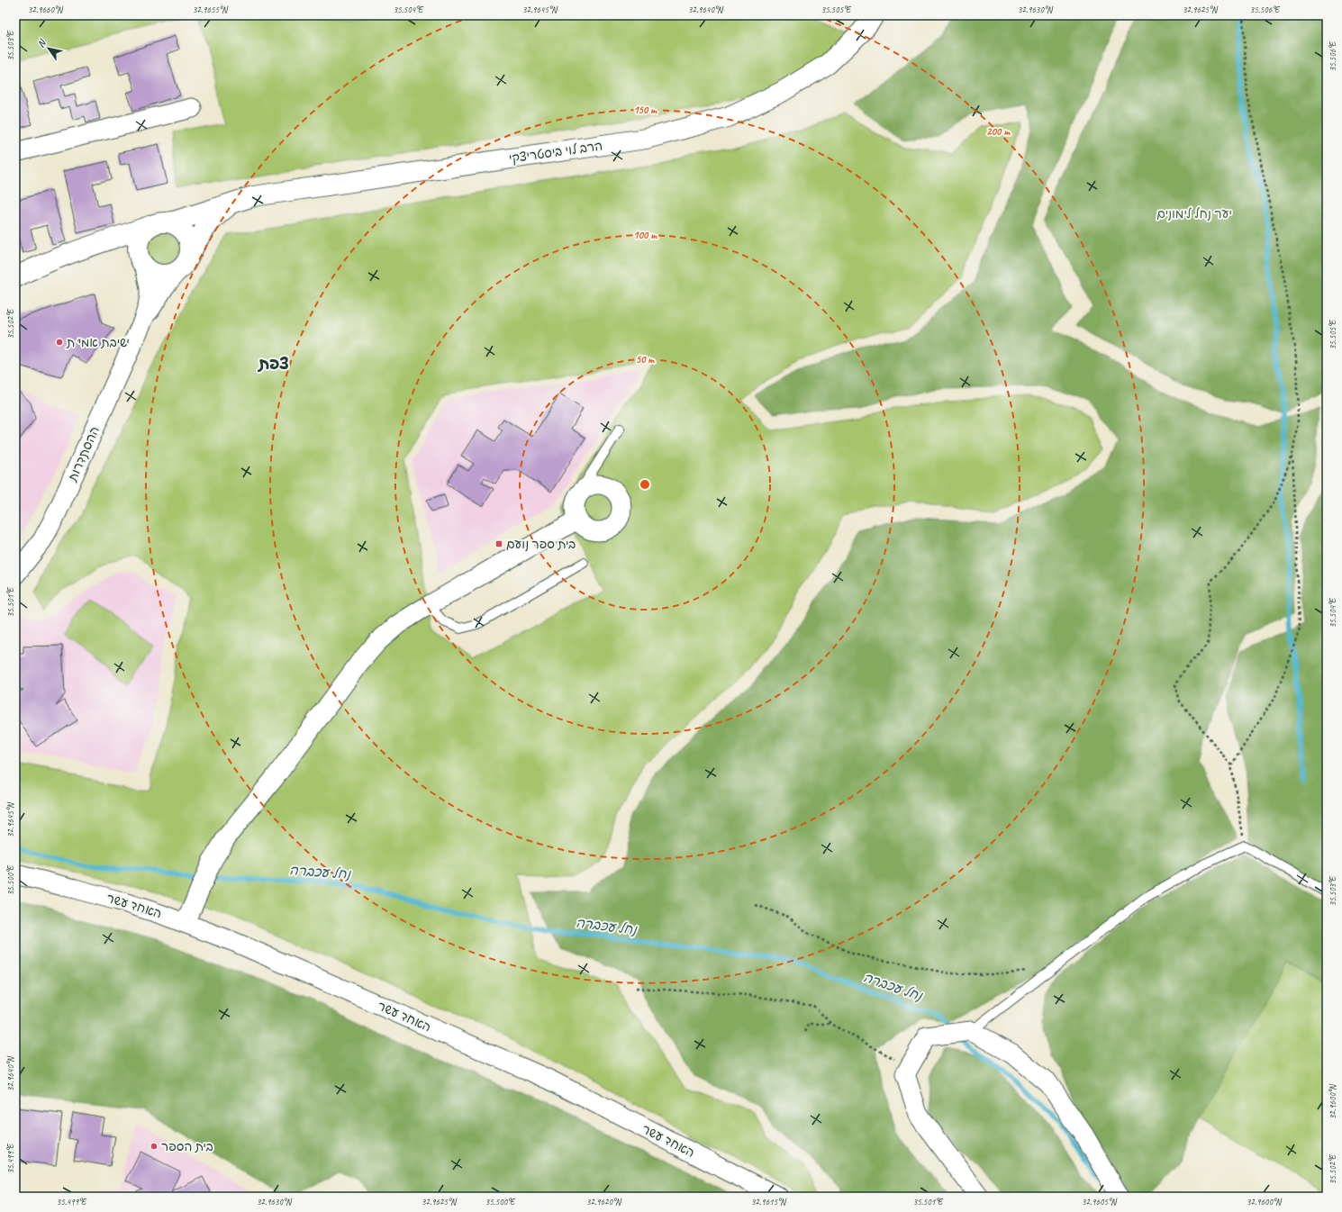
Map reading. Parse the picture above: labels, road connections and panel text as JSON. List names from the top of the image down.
{
  "streets": {
    "street": ["הרב לוי ביסטריצקי", "ההסתדרות", "האחד עשר"]
  },
  "crossings": [
    ["הרב לוי ביסטריצקי", "ההסתדרות"]
  ],
  "districts": ["צפת"],
  "water": ["נחל עכברה"],
  "parks": ["יער נחל לימונים"],
  "places": {
    "other": ["ישיבת אמי\"ת", "בית הספר"],
    "transit": ["בית ספר נועם"]
  },
  "north": "top left",
  "coordinates": [
    "32.9660°N",
    "32.9655°N",
    "35.504°E",
    "32.9645°N",
    "32.9640°N",
    "35.505°E",
    "32.9630°N",
    "32.9625°N",
    "35.506°E",
    "35.503°E",
    "35.502°E",
    "35.501°E",
    "35.500°E",
    "32.9600°N",
    "35.499°E",
    "32.9620°N",
    "32.9615°N",
    "32.9605°N"
  ],
  "rings": [
    "150 m",
    "200 m",
    "100 m",
    "50 m"
  ]
}
